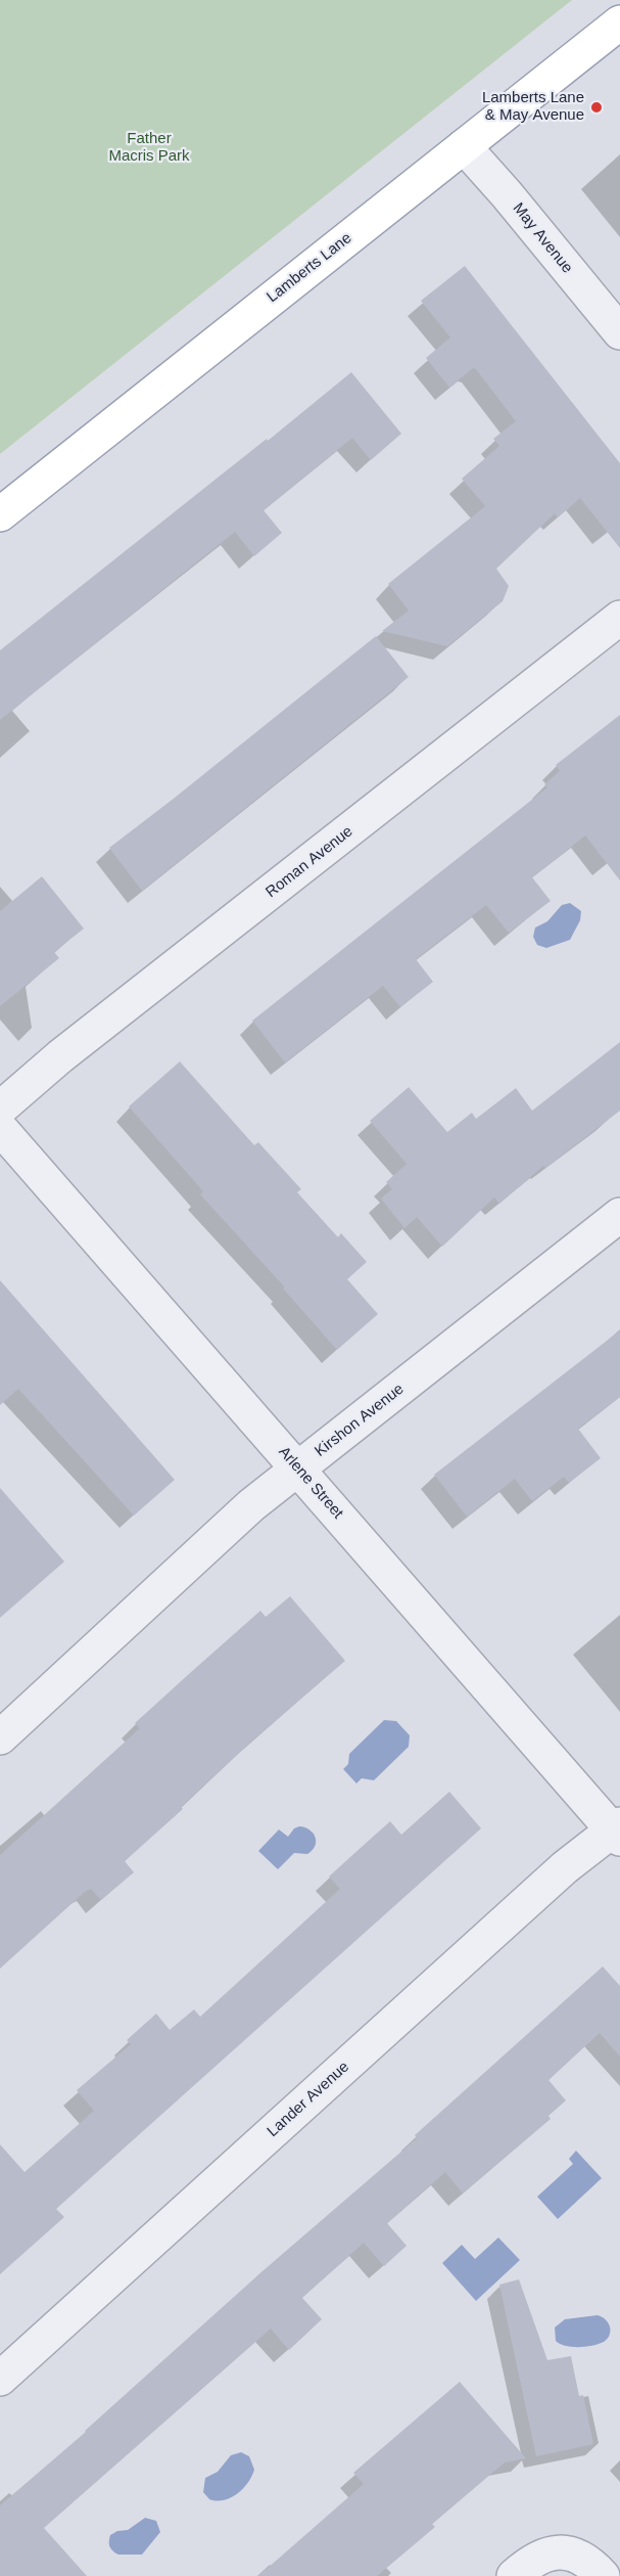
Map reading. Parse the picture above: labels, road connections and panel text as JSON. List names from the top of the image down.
{
  "streets": {
    "main road": ["Lamberts Lane"],
    "street": [
      "May Avenue",
      "Roman Avenue",
      "Kirshon Avenue",
      "Arlene Street",
      "Lander Avenue"
    ]
  },
  "crossings": [
    ["May Avenue", "Lamberts Lane"],
    ["Kirshon Avenue", "Arlene Street"],
    ["Arlene Street", "Lander Avenue"]
  ],
  "parks": ["Father Macris Park"],
  "places": ["Lamberts Lane & May Avenue"]
}
